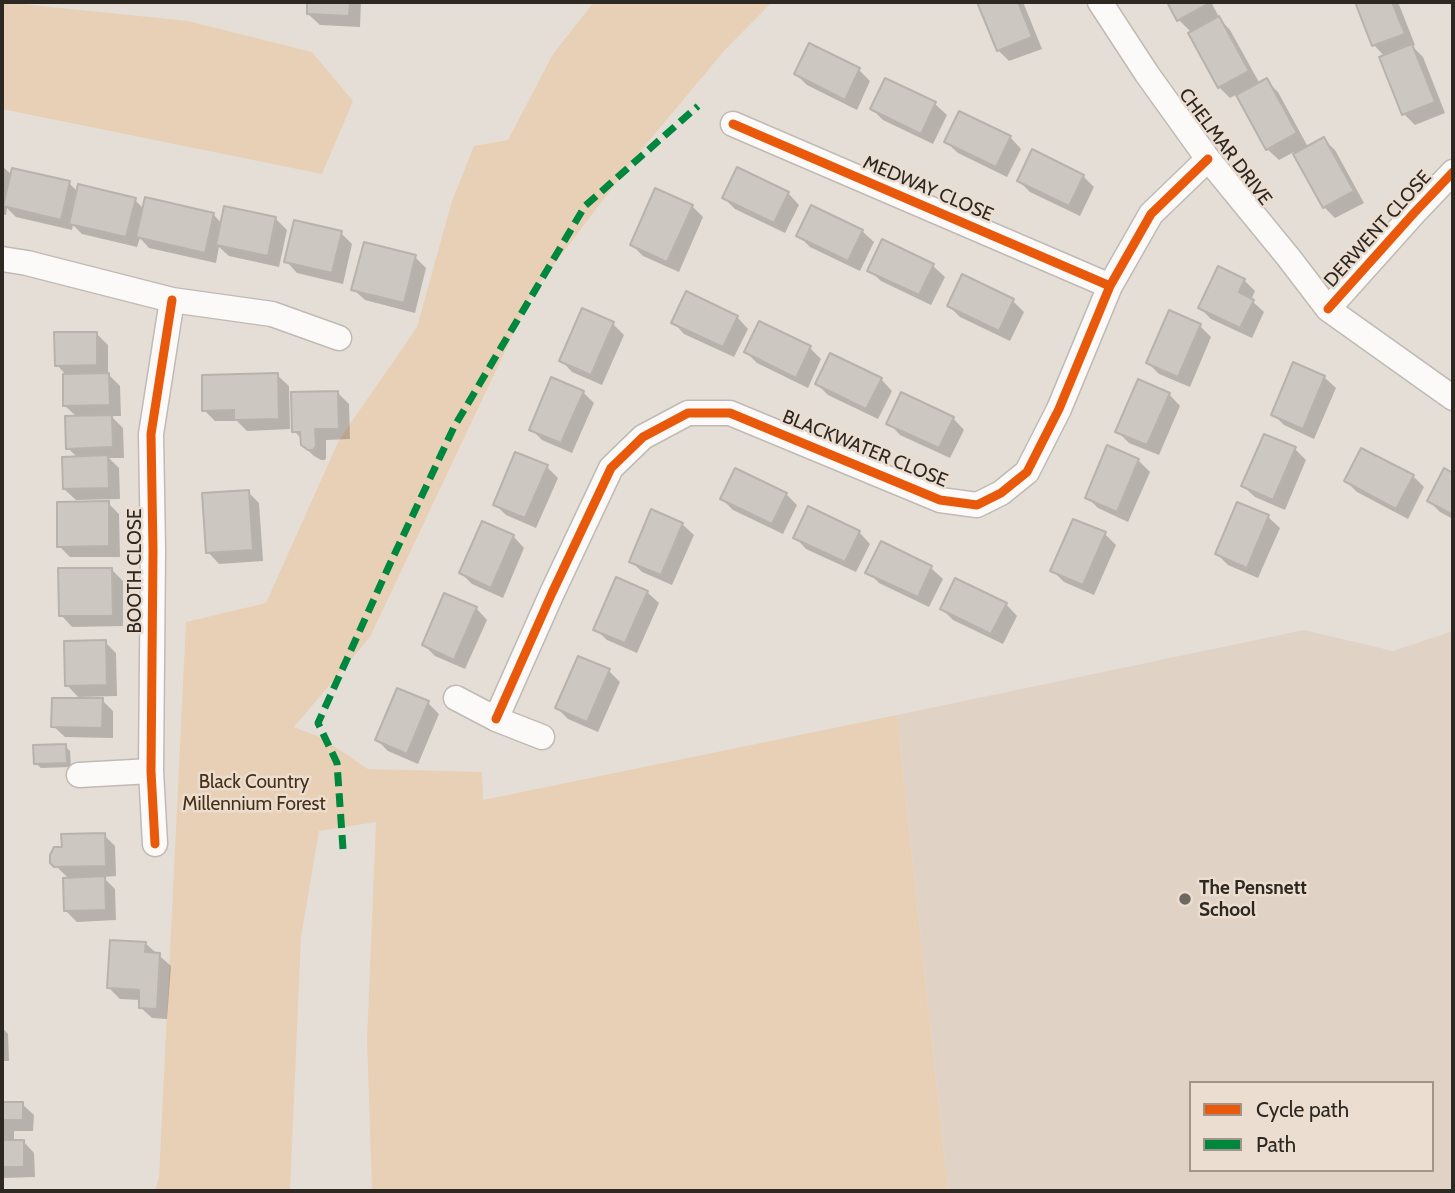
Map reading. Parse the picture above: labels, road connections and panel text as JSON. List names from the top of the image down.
{
  "streets": {
    "street": [
      "CHELMAR DRIVE",
      "MEDWAY CLOSE",
      "DERWENT CLOSE",
      "BLACKWATER CLOSE",
      "BOOTH CLOSE"
    ]
  },
  "crossings": [
    ["CHELMAR DRIVE", "DERWENT CLOSE"],
    ["CHELMAR DRIVE", "BLACKWATER CLOSE"],
    ["MEDWAY CLOSE", "BLACKWATER CLOSE"]
  ],
  "parks": ["Black Country Millennium Forest"],
  "places": ["The Pensnett School"],
  "legend": ["Cycle path", "Path"]
}
